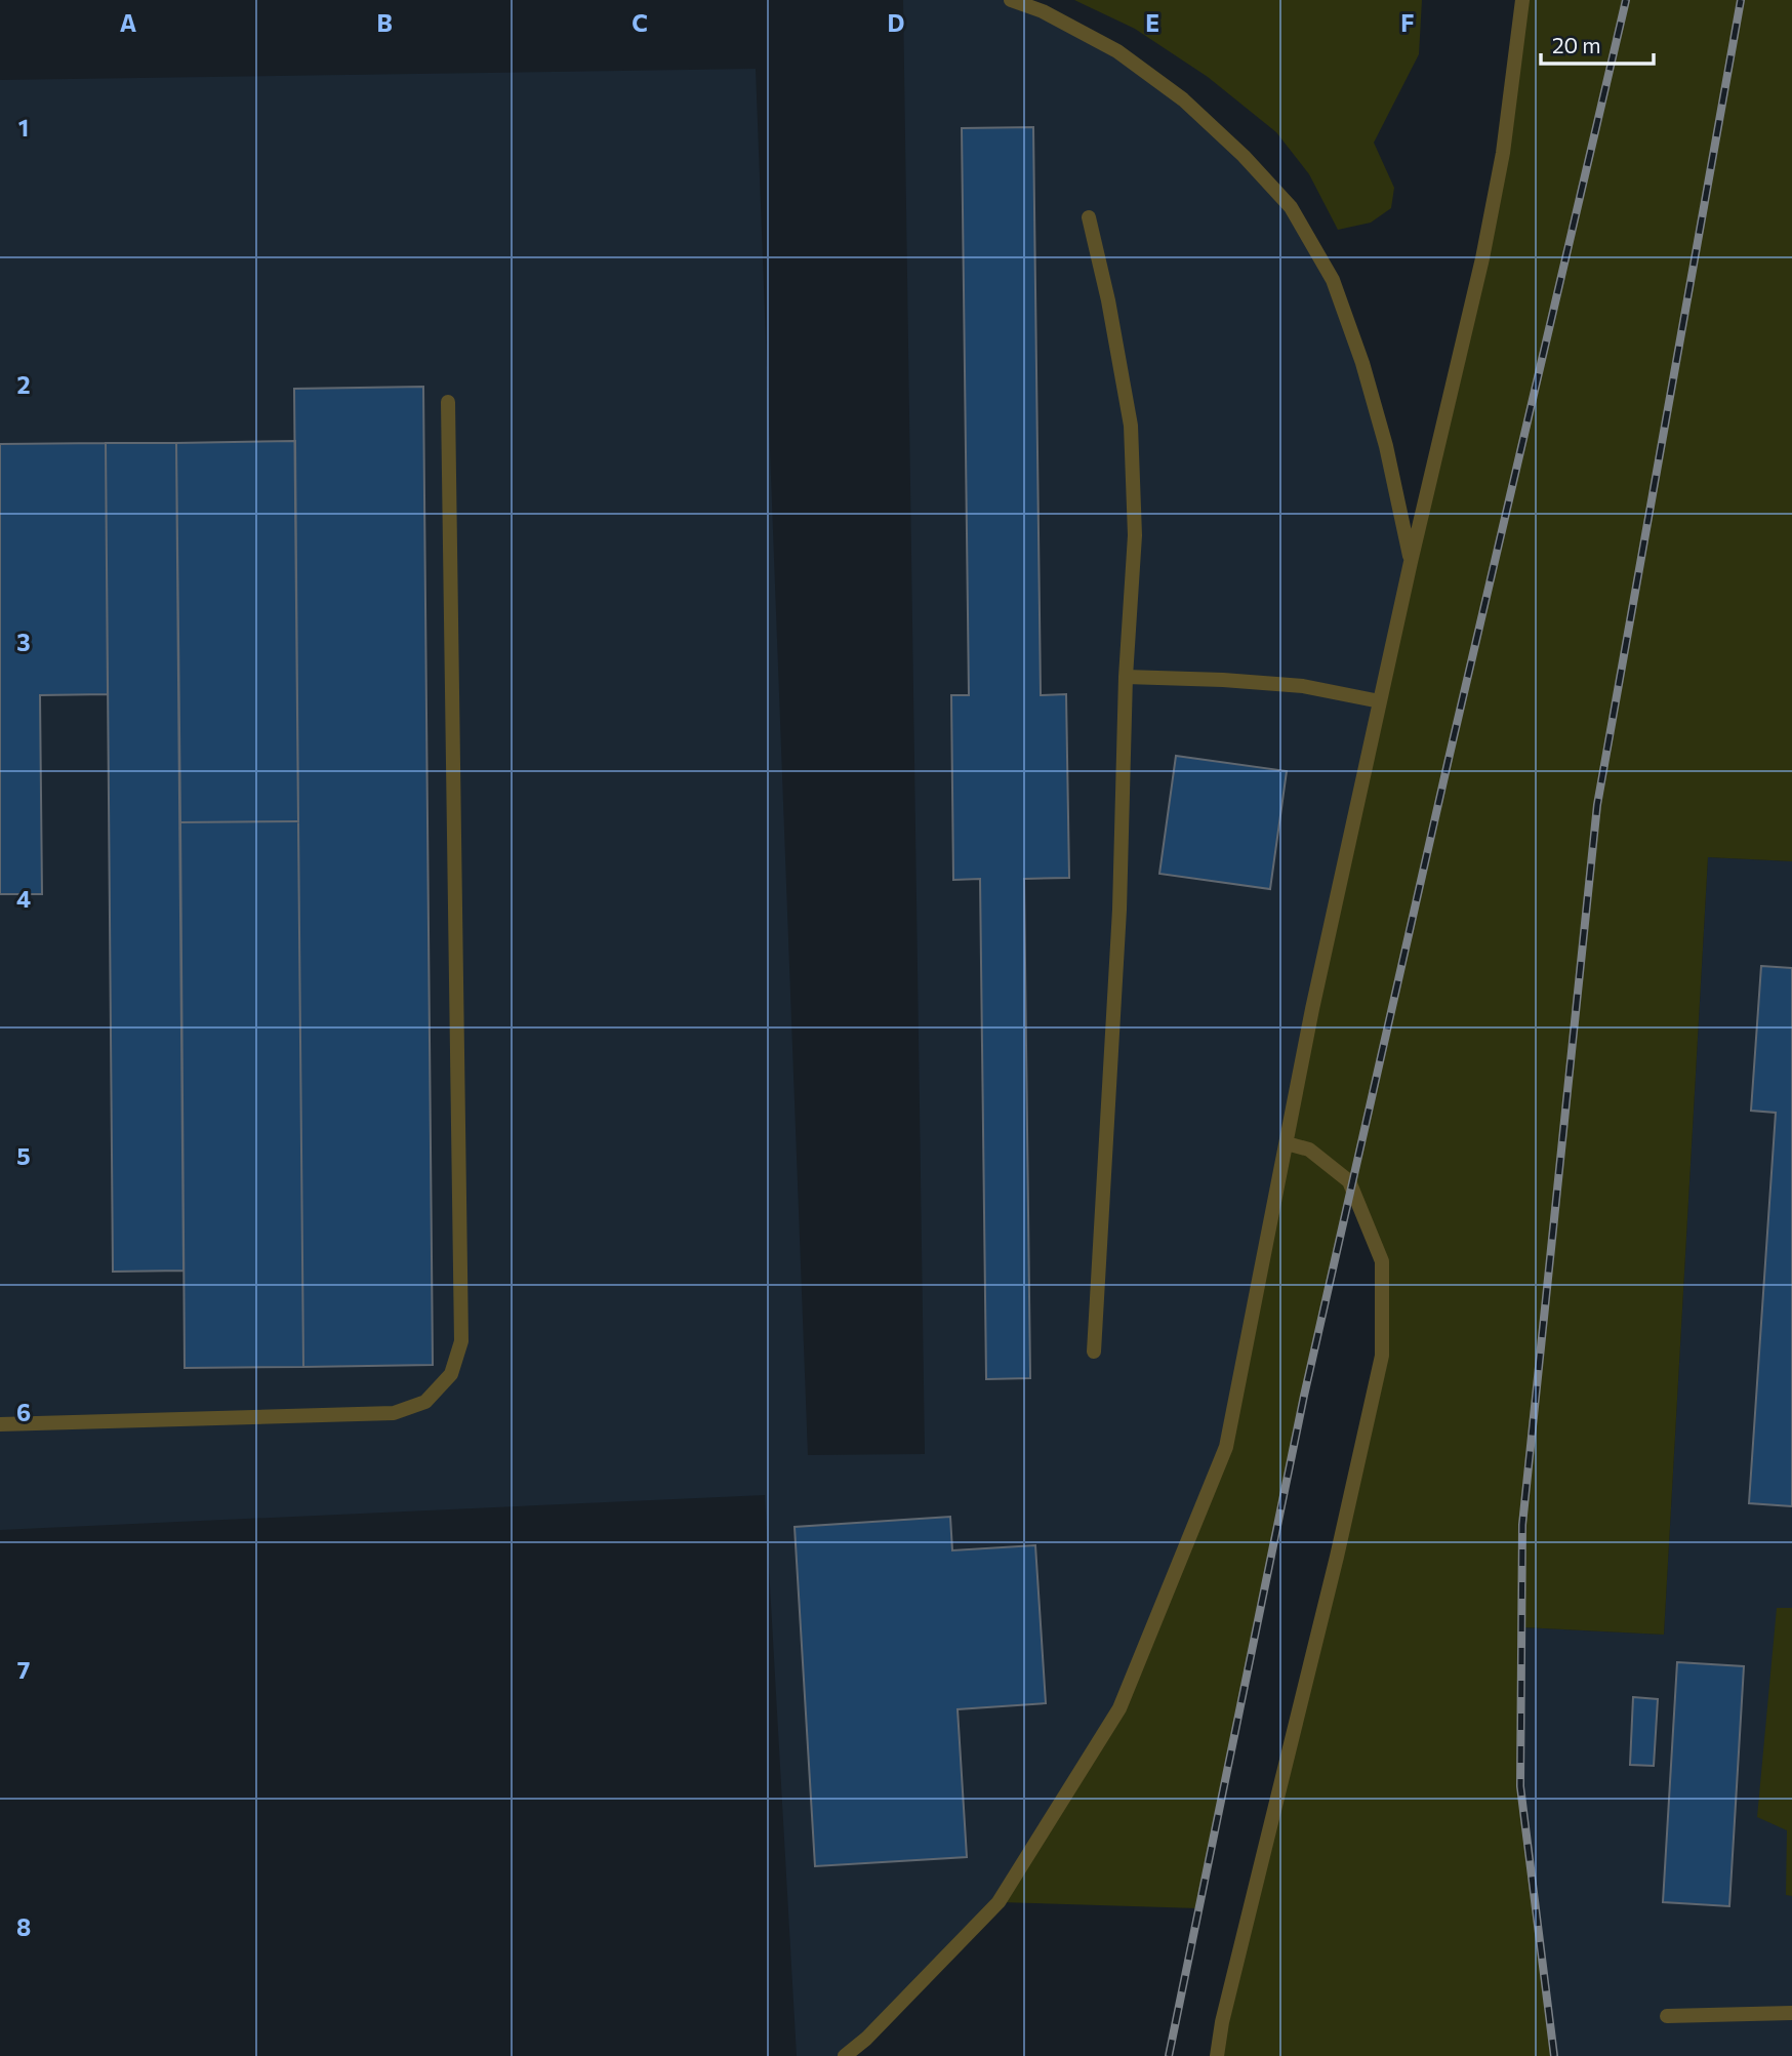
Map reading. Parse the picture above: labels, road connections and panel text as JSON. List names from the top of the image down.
{
  "scale_bar": "20 m",
  "grid": {
    "columns": [
      "A",
      "B",
      "C",
      "D",
      "E",
      "F"
    ],
    "rows": [
      "1",
      "2",
      "3",
      "4",
      "5",
      "6",
      "7",
      "8"
    ]
  }
}
